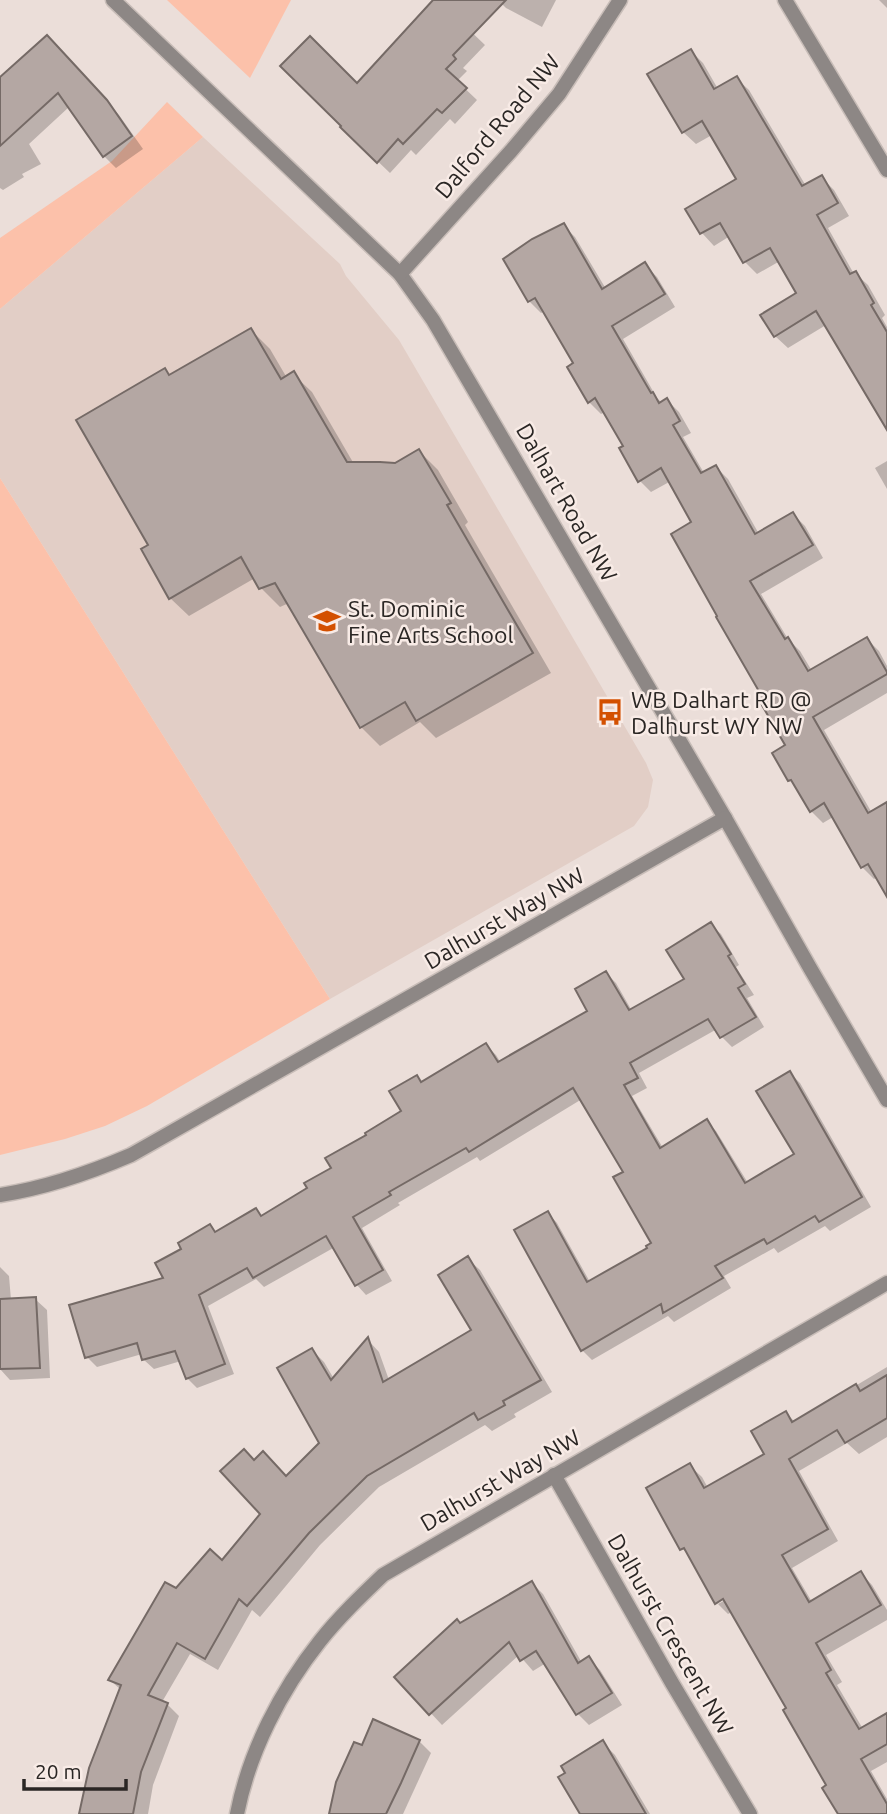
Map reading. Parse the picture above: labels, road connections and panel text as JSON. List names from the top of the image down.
{
  "streets": {
    "street": [
      "Dalford Road NW",
      "Dalhart Road NW",
      "Dalhurst Way NW",
      "Dalhurst Crescent NW"
    ]
  },
  "crossings": [
    ["Dalford Road NW", "Dalhart Road NW"],
    ["Dalhart Road NW", "Dalhurst Way NW"],
    ["Dalhurst Way NW", "Dalhurst Crescent NW"]
  ],
  "places": {
    "school or university": ["St. Dominic Fine Arts School"],
    "bus stop": ["WB Dalhart RD @ Dalhurst WY NW"]
  },
  "scale_bar": "20 m"
}
